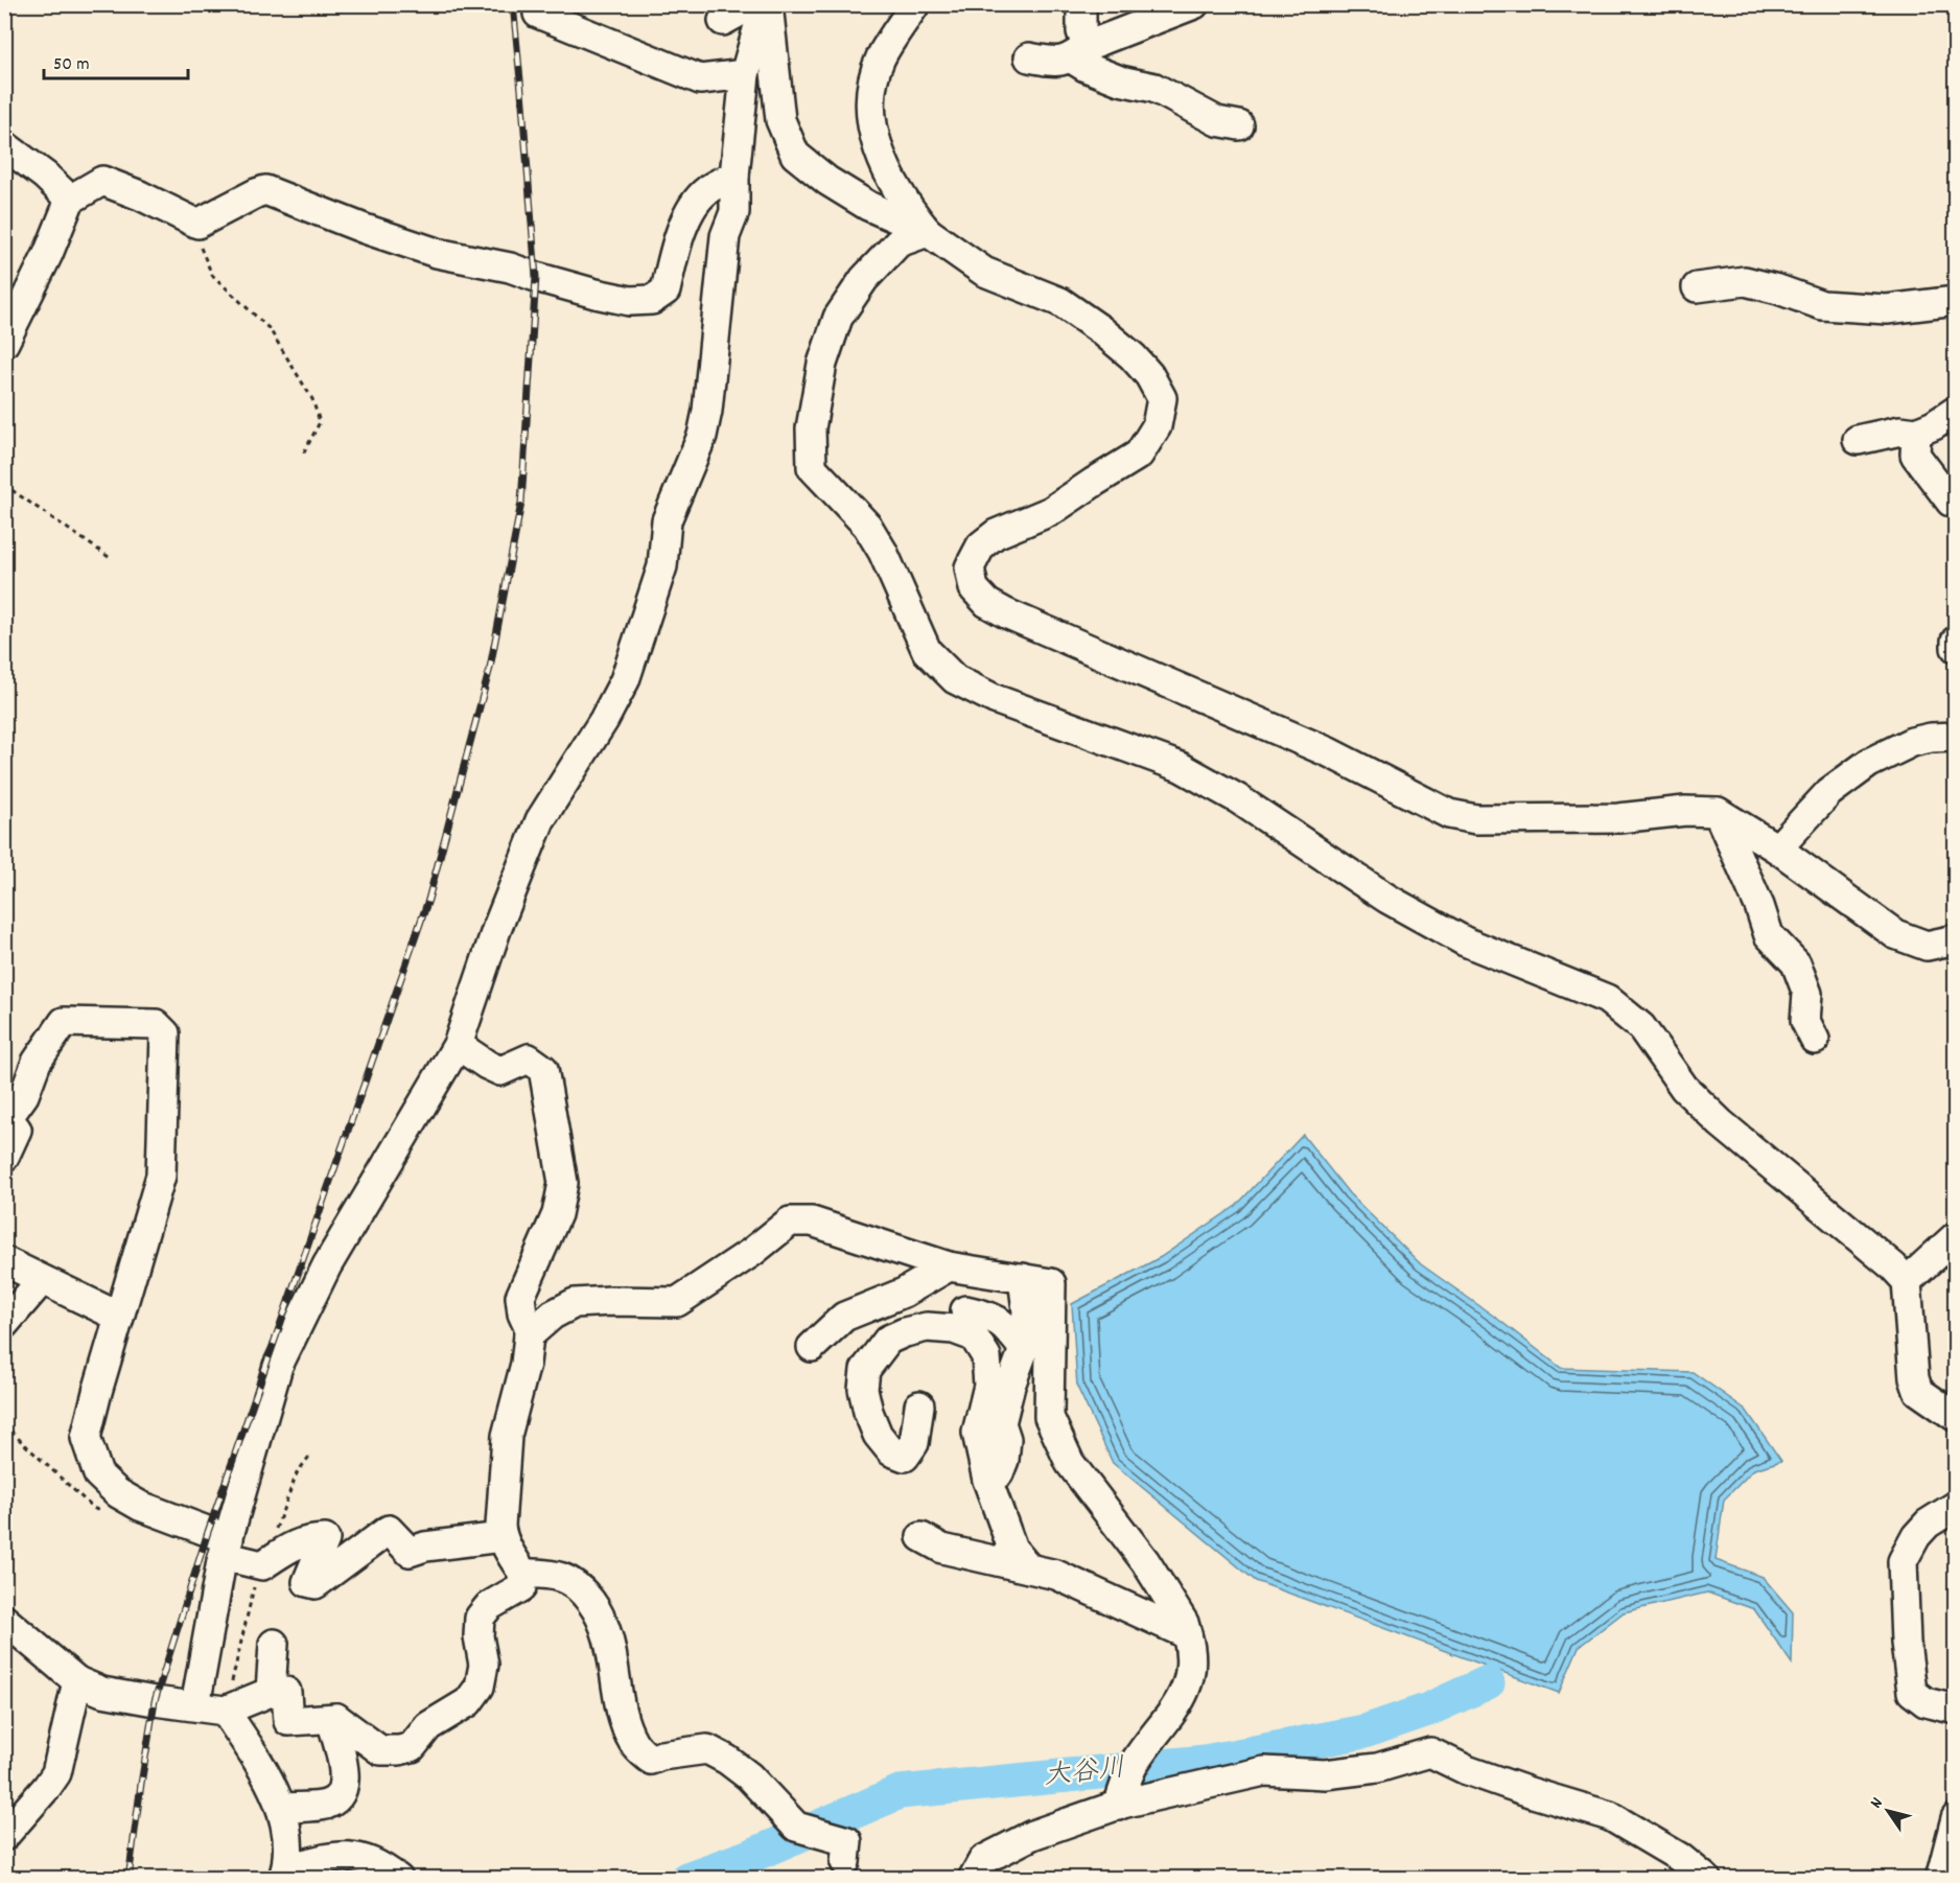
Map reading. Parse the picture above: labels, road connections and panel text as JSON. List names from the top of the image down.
{
  "water": ["大谷川"],
  "scale_bar": "50 m",
  "north": "top left"
}
